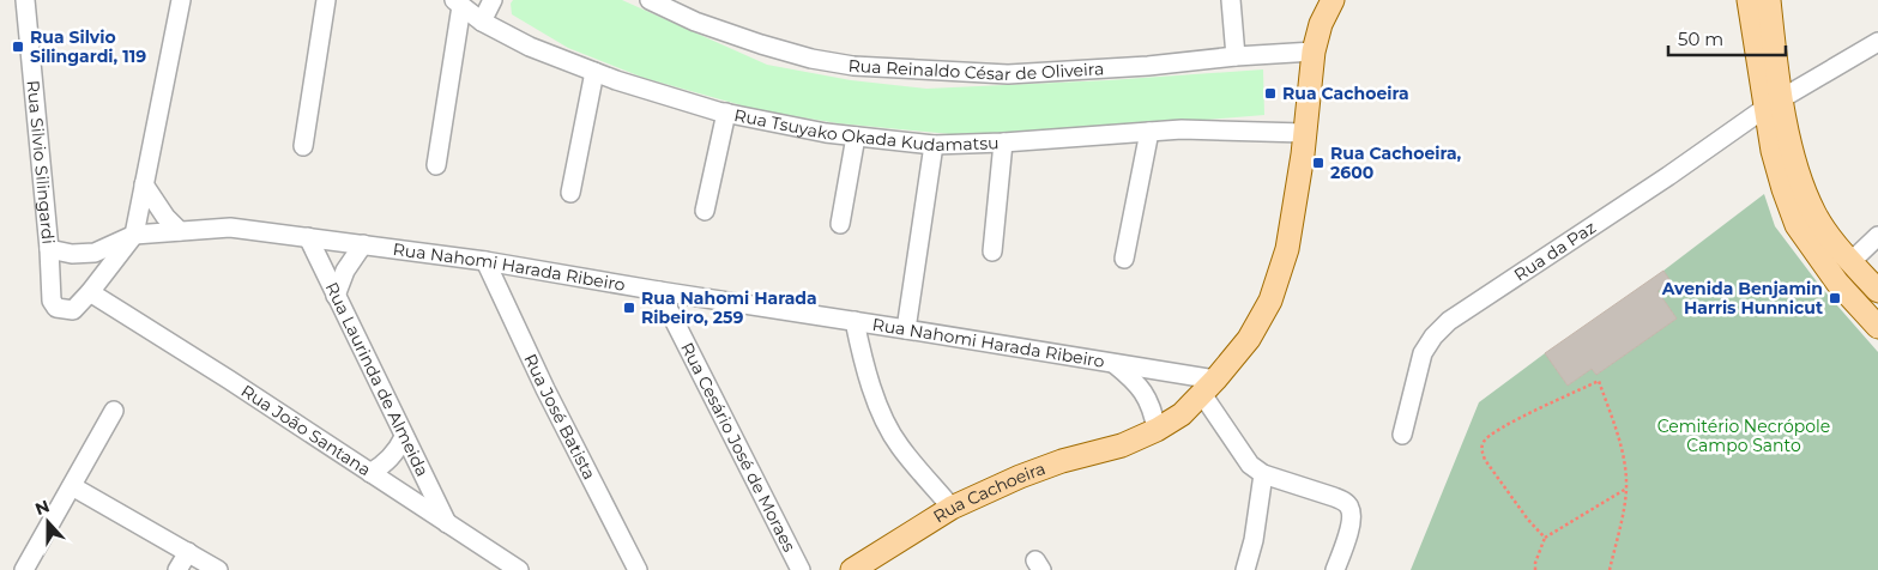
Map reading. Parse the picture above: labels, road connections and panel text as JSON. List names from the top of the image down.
{
  "streets": {
    "main road": ["Rua Cachoeira"],
    "street": [
      "Rua Reinaldo César de Oliveira",
      "Rua Tsuyako Okada Kudamatsu",
      "Rua Silvio Silingardi",
      "Rua da Paz",
      "Rua Nahomi Harada Ribeiro",
      "Rua Laurinda de Almeida",
      "Rua José Batista",
      "Rua João Santana",
      "Rua Cesário José de Moraes"
    ]
  },
  "crossings": [
    ["Rua Reinaldo César de Oliveira", "Rua Cachoeira"],
    ["Rua Tsuyako Okada Kudamatsu", "Rua Cachoeira"],
    ["Rua Silvio Silingardi", "Rua Nahomi Harada Ribeiro"],
    ["Rua Silvio Silingardi", "Rua João Santana"],
    ["Rua Nahomi Harada Ribeiro", "Rua Laurinda de Almeida"],
    ["Rua Nahomi Harada Ribeiro", "Rua José Batista"],
    ["Rua Nahomi Harada Ribeiro", "Rua Cesário José de Moraes"],
    ["Rua Nahomi Harada Ribeiro", "Rua Cachoeira"],
    ["Rua Laurinda de Almeida", "Rua João Santana"]
  ],
  "parks": ["Cemitério Necrópole Campo Santo"],
  "places": {
    "transit": [
      "Rua Silvio Silingardi, 119",
      "Rua Cachoeira",
      "Rua Cachoeira, 2600",
      "Avenida Benjamin Harris Hunnicut",
      "Rua Nahomi Harada Ribeiro, 259"
    ]
  },
  "scale_bar": "50 m",
  "north": "top"
}
